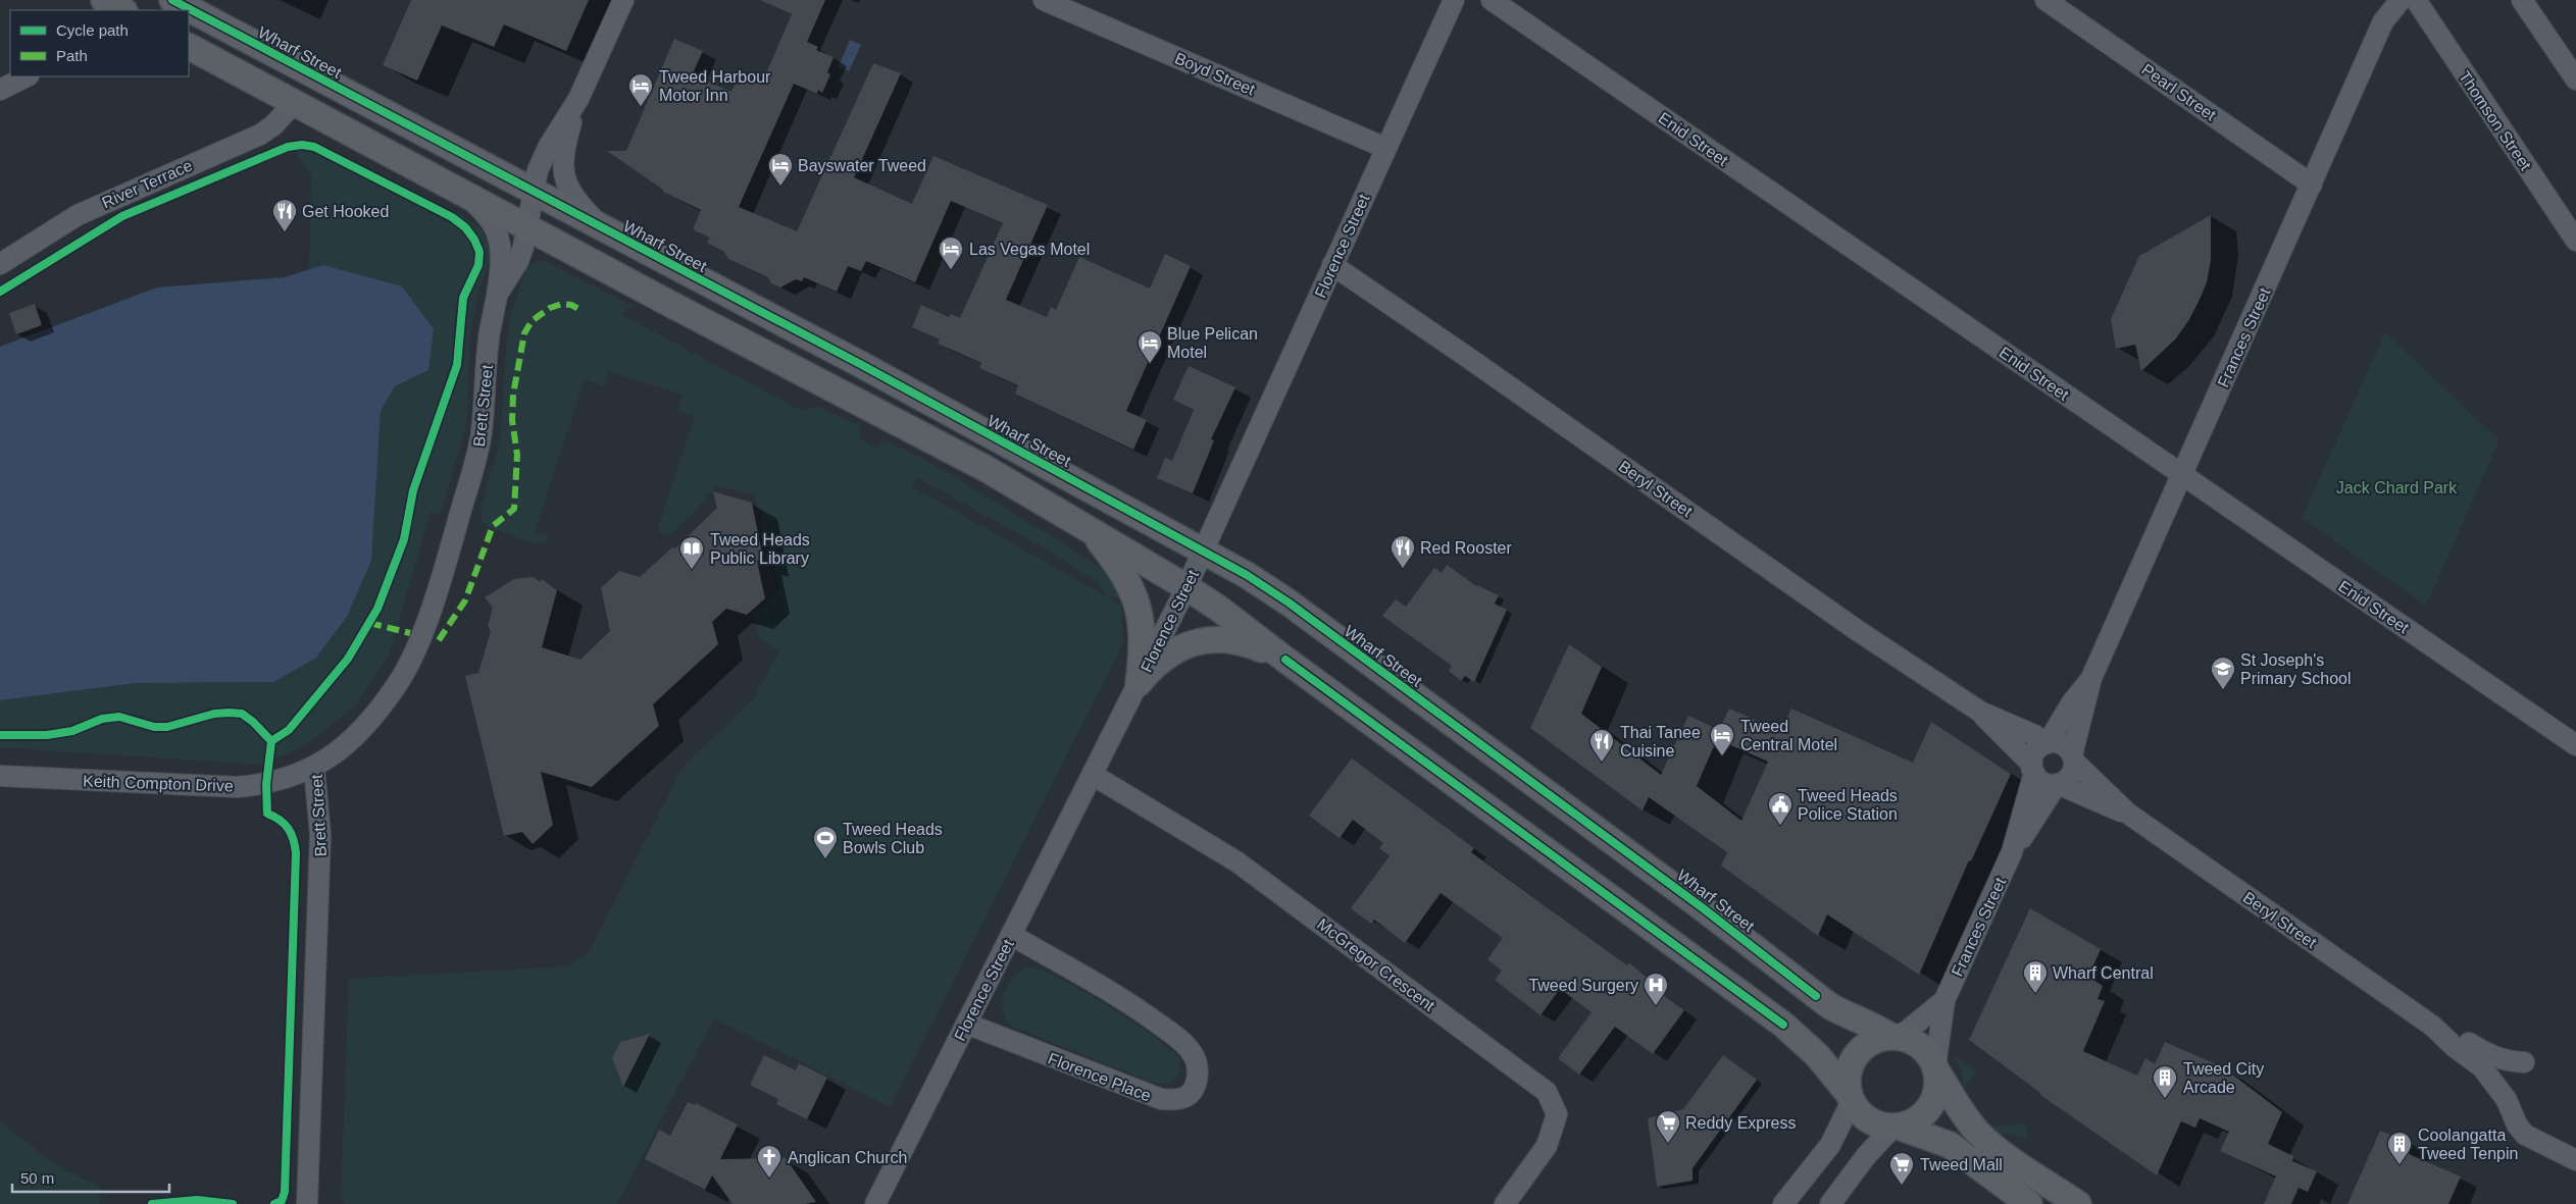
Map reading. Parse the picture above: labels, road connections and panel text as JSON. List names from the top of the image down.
{
  "streets": {
    "main road": ["Wharf Street"],
    "street": [
      "Boyd Street",
      "Pearl Street",
      "Thomson Street",
      "Enid Street",
      "River Terrace",
      "Florence Street",
      "Frances Street",
      "Brett Street",
      "Beryl Street",
      "Keith Compton Drive",
      "McGregor Crescent",
      "Florence Place"
    ]
  },
  "crossings": [
    ["Wharf Street", "Florence Street"],
    ["Wharf Street", "Frances Street"],
    ["Wharf Street", "Brett Street"],
    ["Boyd Street", "Florence Street"],
    ["Pearl Street", "Frances Street"],
    ["Enid Street", "Frances Street"],
    ["Florence Street", "Beryl Street"],
    ["Florence Street", "McGregor Crescent"],
    ["Florence Street", "Florence Place"],
    ["Frances Street", "Beryl Street"],
    ["Brett Street", "Keith Compton Drive"]
  ],
  "parks": ["Jack Chard Park"],
  "places": {
    "hotel": [
      "Tweed Harbour Motor Inn",
      "Bayswater Tweed",
      "Las Vegas Motel",
      "Blue Pelican Motel",
      "Tweed Central Motel"
    ],
    "restaurant": ["Get Hooked", "Red Rooster", "Thai Tanee Cuisine"],
    "library": ["Tweed Heads Public Library"],
    "school or university": ["St Joseph's Primary School"],
    "public building": ["Tweed Heads Police Station"],
    "sports": ["Tweed Heads Bowls Club"],
    "building": ["Wharf Central", "Tweed City Arcade", "Coolangatta Tweed Tenpin"],
    "hospital": ["Tweed Surgery"],
    "supermarket": ["Reddy Express", "Tweed Mall"],
    "church": ["Anglican Church"]
  },
  "legend": ["Cycle path", "Path"],
  "scale_bar": "50 m"
}
